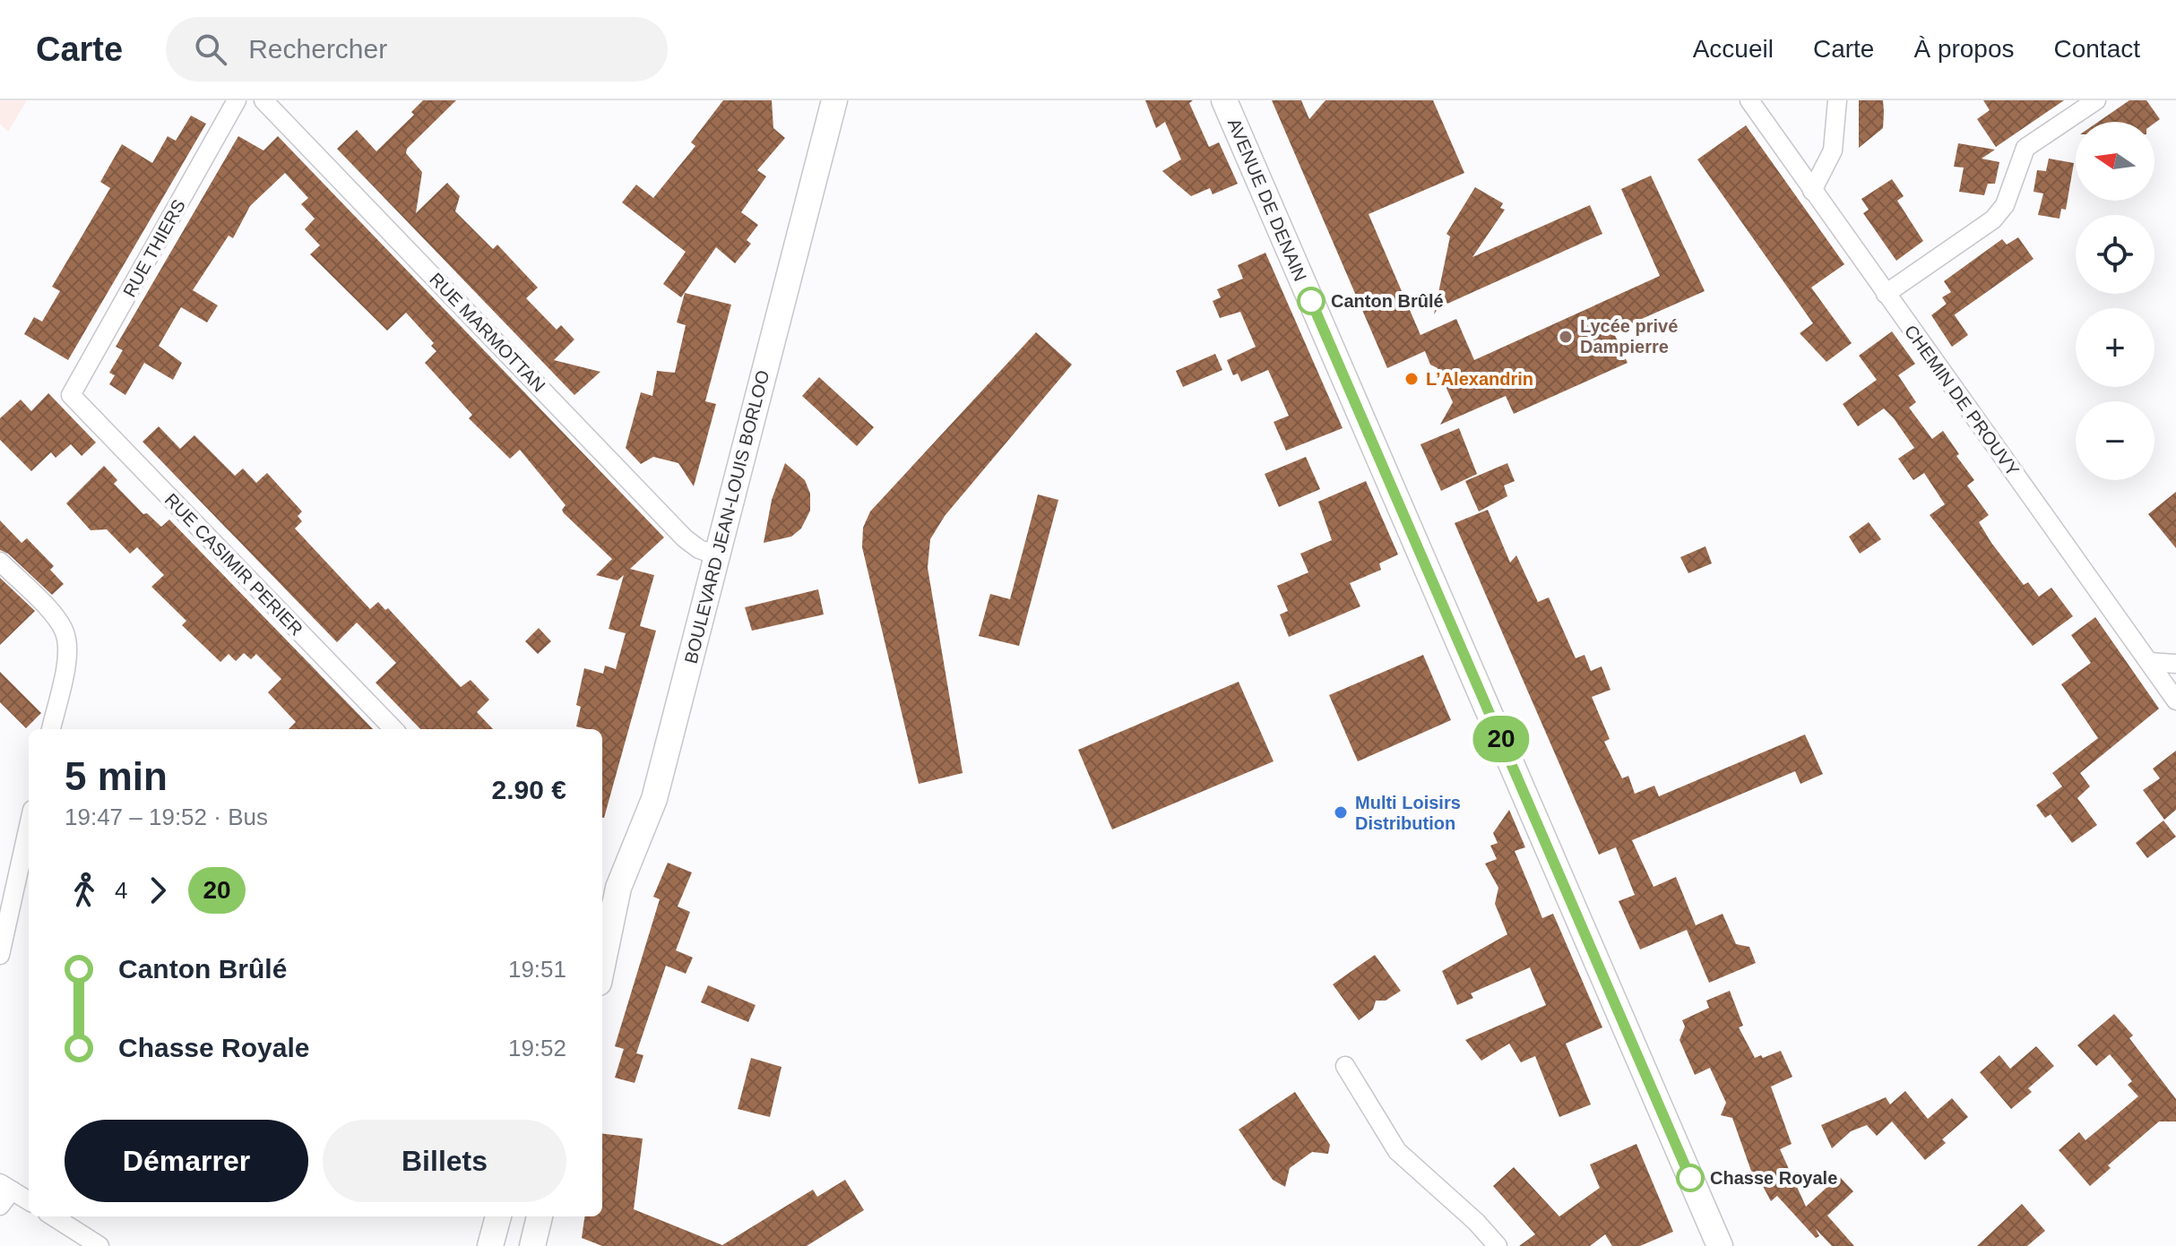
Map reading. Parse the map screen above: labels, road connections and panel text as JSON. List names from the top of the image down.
{
  "streets": {
    "main road": ["AVENUE DE DENAIN", "BOULEVARD JEAN-LOUIS BORLOO"],
    "street": [
      "RUE THIERS",
      "RUE MARMOTTAN",
      "CHEMIN DE PROUVY",
      "RUE CASIMIR PERIER"
    ]
  },
  "crossings": [
    ["RUE THIERS", "RUE CASIMIR PERIER"],
    ["RUE MARMOTTAN", "BOULEVARD JEAN-LOUIS BORLOO"]
  ],
  "places": [
    "Canton Brûlé",
    "Lycée privé Dampierre",
    "L’Alexandrin",
    "Multi Loisirs Distribution",
    "Chasse Royale"
  ],
  "lines": ["bus line 20"],
  "north": "left",
  "page": {
    "header": "Carte",
    "search": "Rechercher",
    "nav": [
      "Accueil",
      "Carte",
      "À propos",
      "Contact"
    ],
    "on_map": "20",
    "map_buttons": ["+", "−"],
    "heading": ["5 min", "19:47 – 19:52 · Bus", "2.90 €"],
    "legs": ["4", "20"],
    "list": [
      {
        "name": "Canton Brûlé",
        "value": "19:51"
      },
      {
        "name": "Chasse Royale",
        "value": "19:52"
      }
    ],
    "buttons": ["Démarrer", "Billets"]
  }
}
